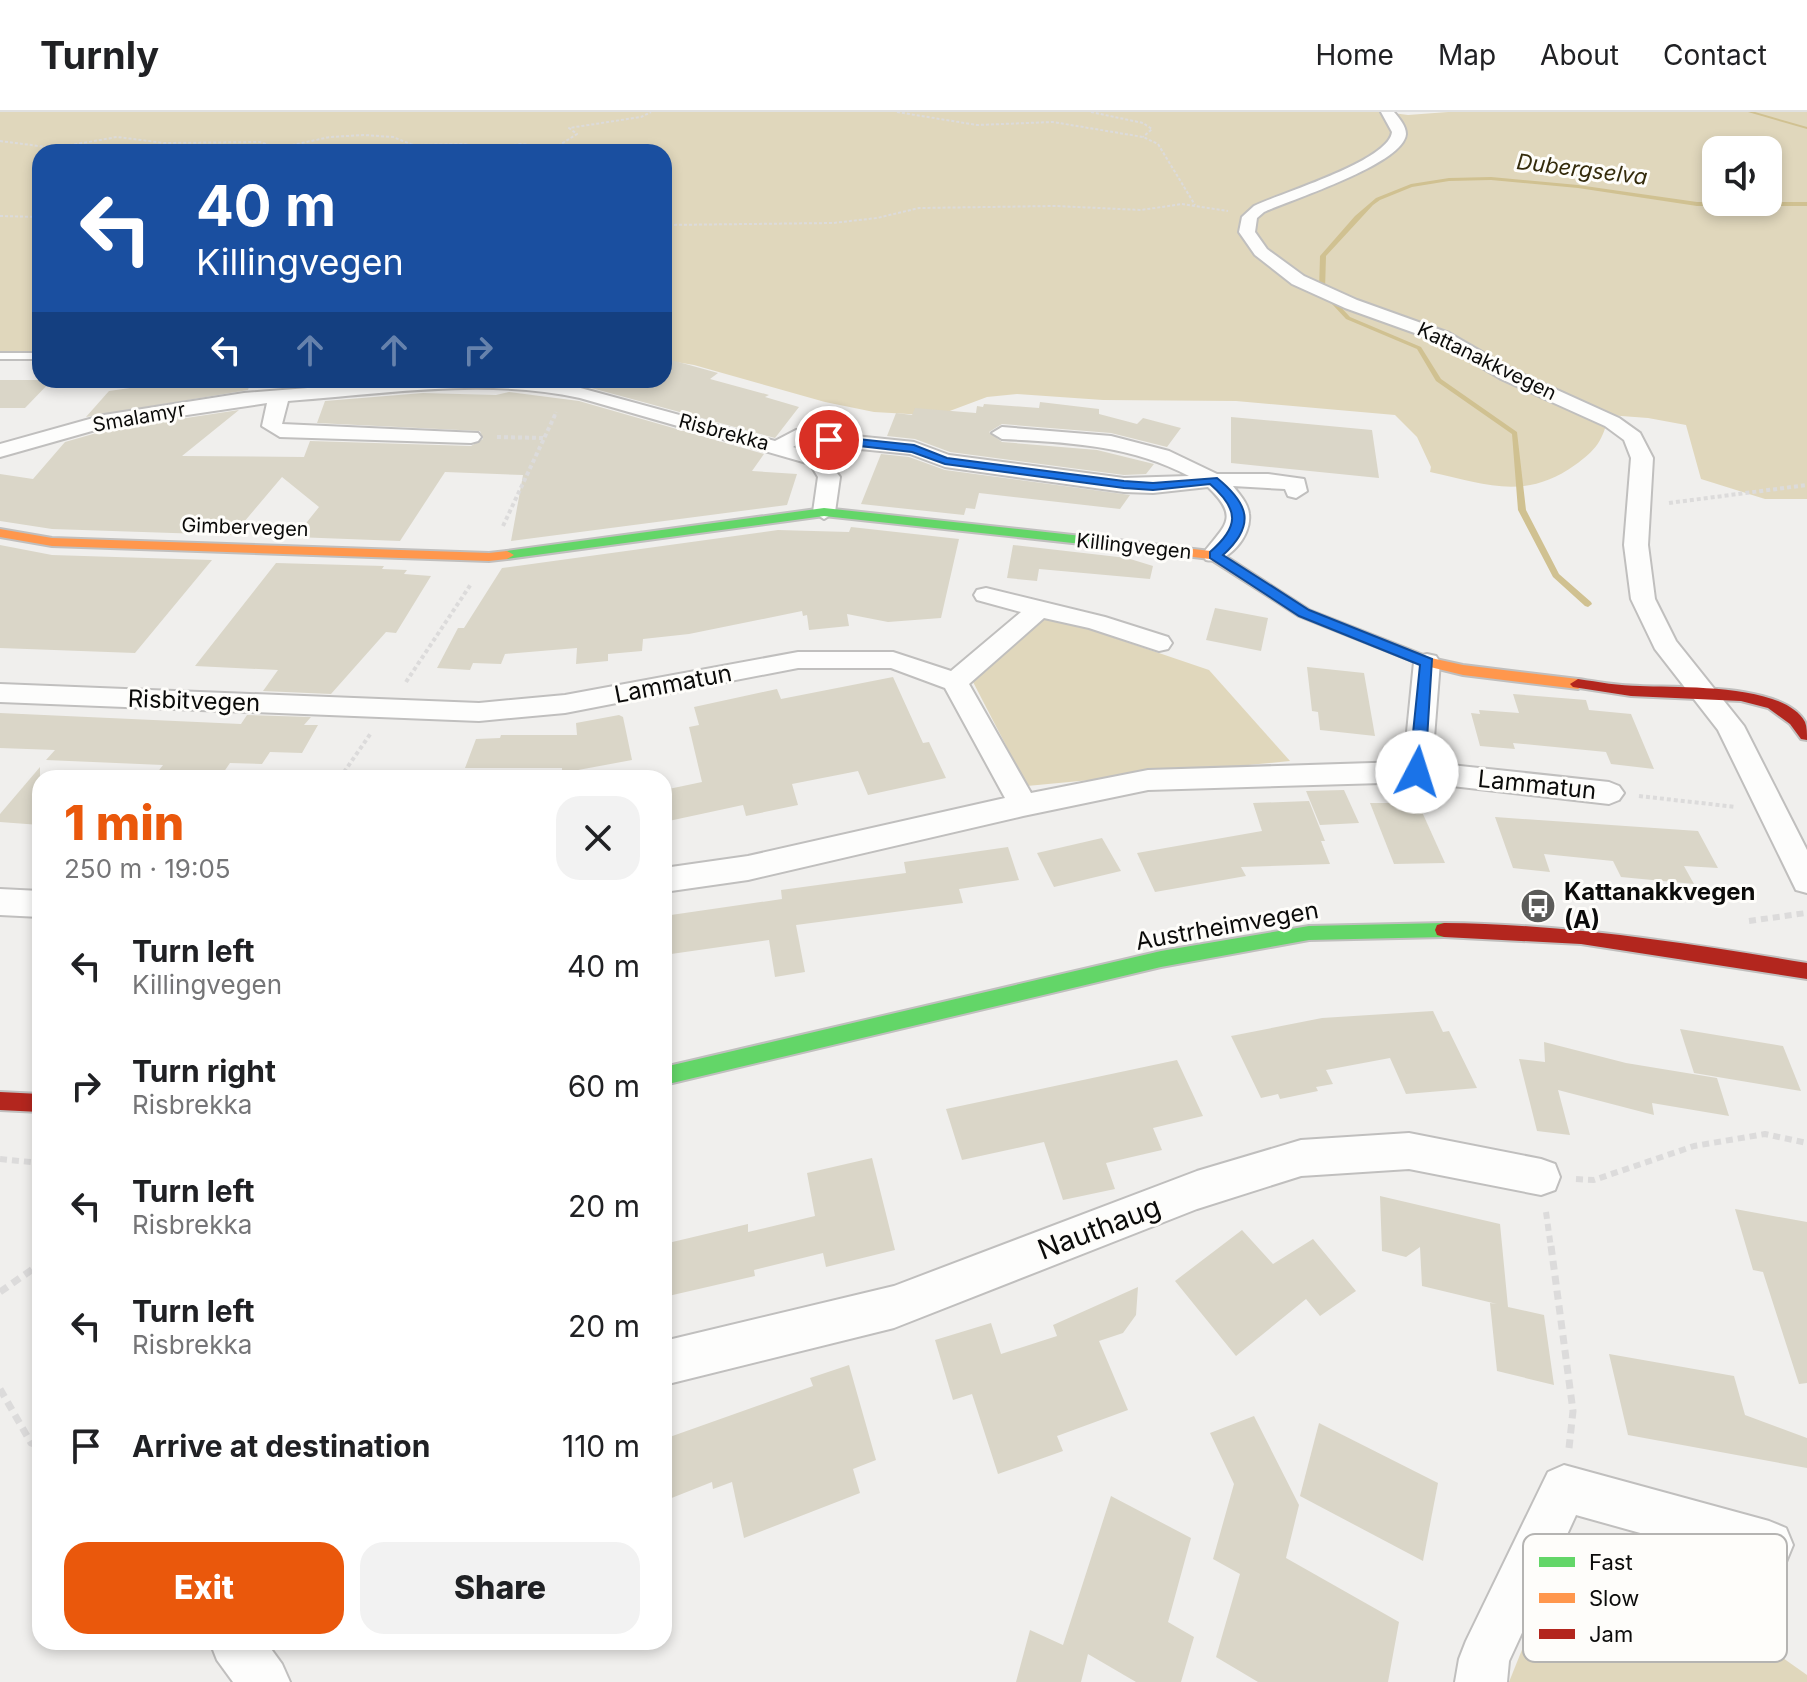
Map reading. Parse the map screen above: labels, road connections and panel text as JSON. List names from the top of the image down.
{
  "streets": {
    "street": [
      "Kattanakkvegen",
      "Smalamyr",
      "Risbrekka",
      "Gimbervegen",
      "Killingvegen",
      "Lammatun",
      "Risbitvegen",
      "Austrheimvegen",
      "Nauthaug"
    ]
  },
  "crossings": [
    ["Kattanakkvegen", "Killingvegen"],
    ["Smalamyr", "Risbrekka"],
    ["Risbrekka", "Killingvegen"],
    ["Gimbervegen", "Killingvegen"],
    ["Lammatun", "Risbitvegen"]
  ],
  "water": ["Dubergselva"],
  "places": {
    "bus stop": ["Kattanakkvegen (A)"]
  },
  "legend": ["Fast", "Slow", "Jam"],
  "page": {
    "header": "Turnly",
    "nav": [
      "Home",
      "Map",
      "About",
      "Contact"
    ],
    "turn": ["40 m", "Killingvegen"],
    "heading": ["1 min", "250 m · 19:05"],
    "list": [
      {
        "name": "Turn left",
        "note": "Killingvegen",
        "value": "40 m"
      },
      {
        "name": "Turn right",
        "note": "Risbrekka",
        "value": "60 m"
      },
      {
        "name": "Turn left",
        "note": "Risbrekka",
        "value": "20 m"
      },
      {
        "name": "Turn left",
        "note": "Risbrekka",
        "value": "20 m"
      },
      {
        "name": "Arrive at destination",
        "value": "110 m"
      }
    ],
    "buttons": ["Exit", "Share"]
  }
}
